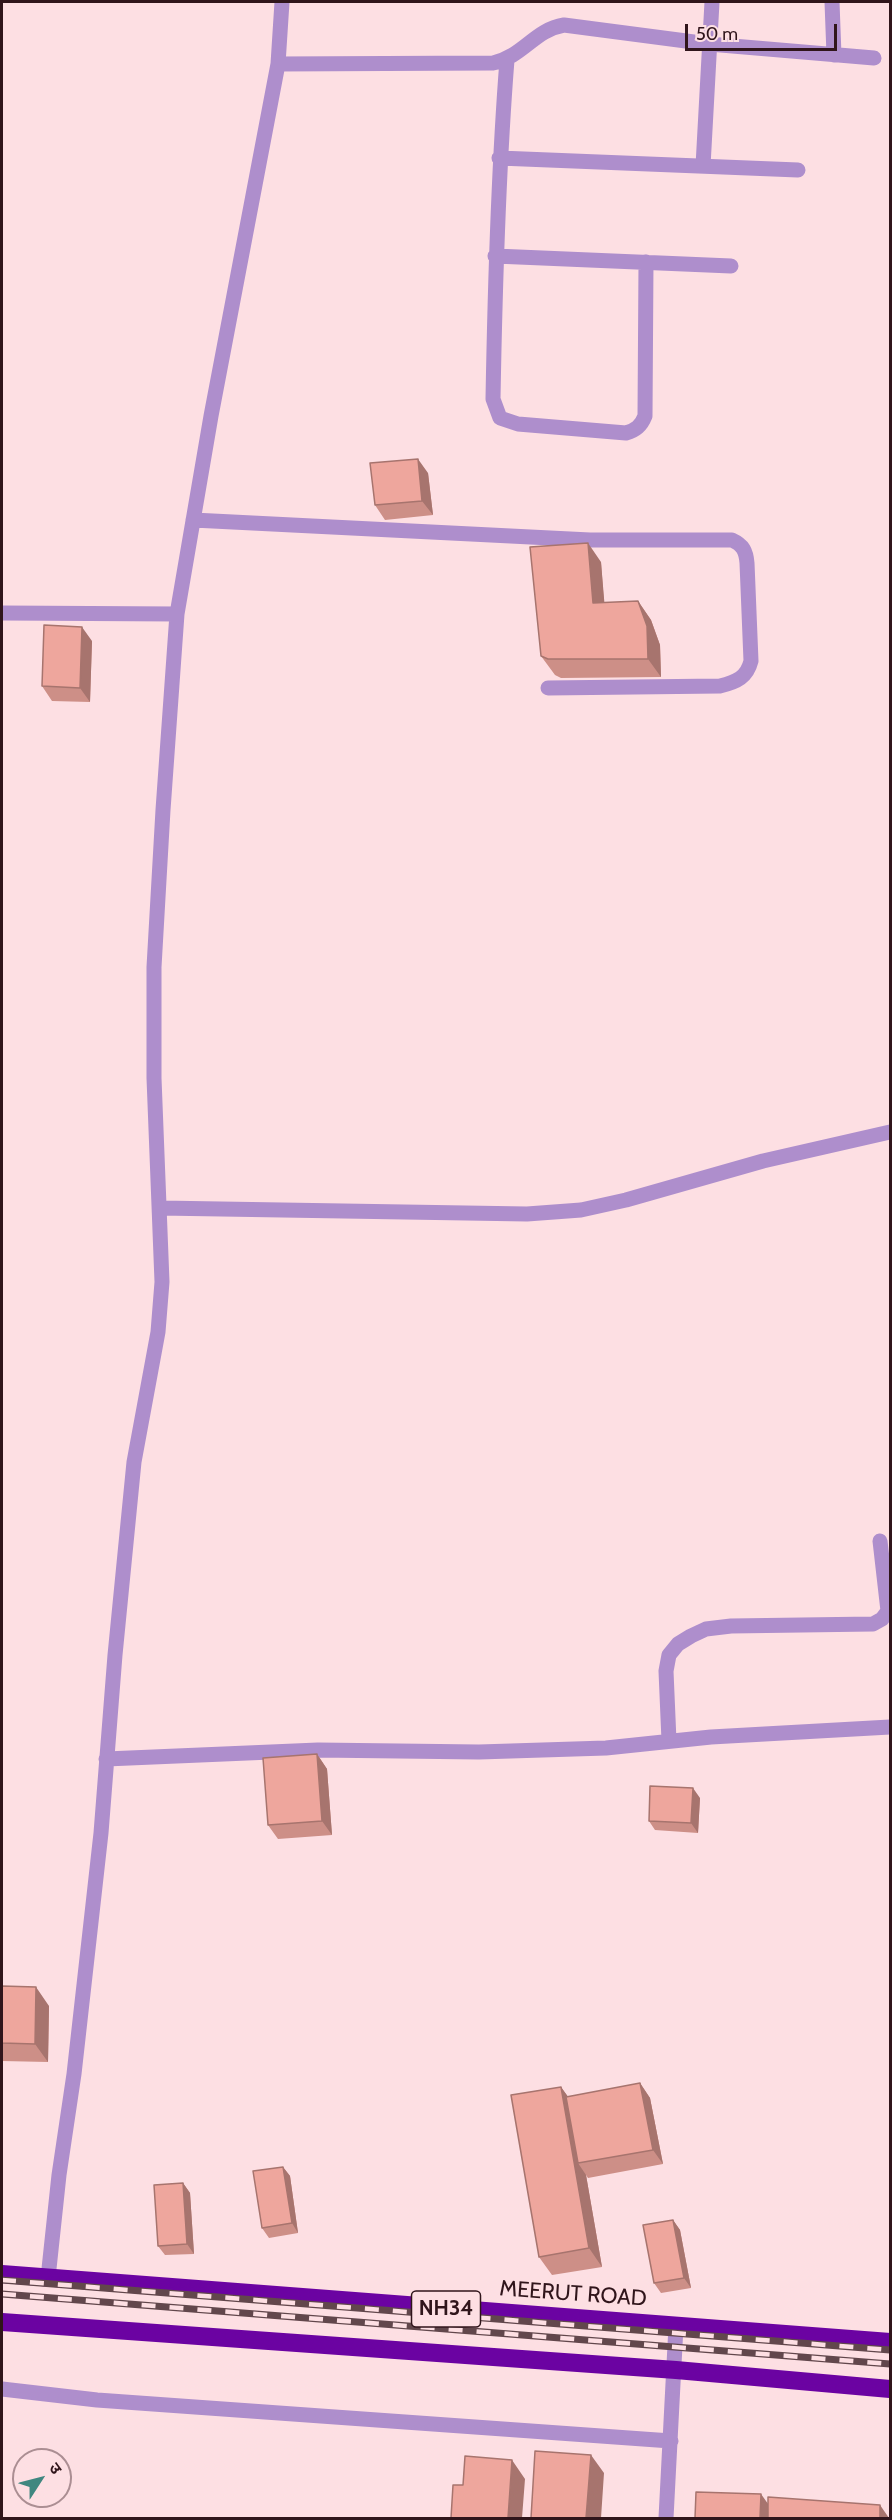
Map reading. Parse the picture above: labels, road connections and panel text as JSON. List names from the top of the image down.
{
  "streets": {
    "highway": ["MEERUT ROAD", "NH34"]
  },
  "scale_bar": "50 m",
  "north": "top right"
}
